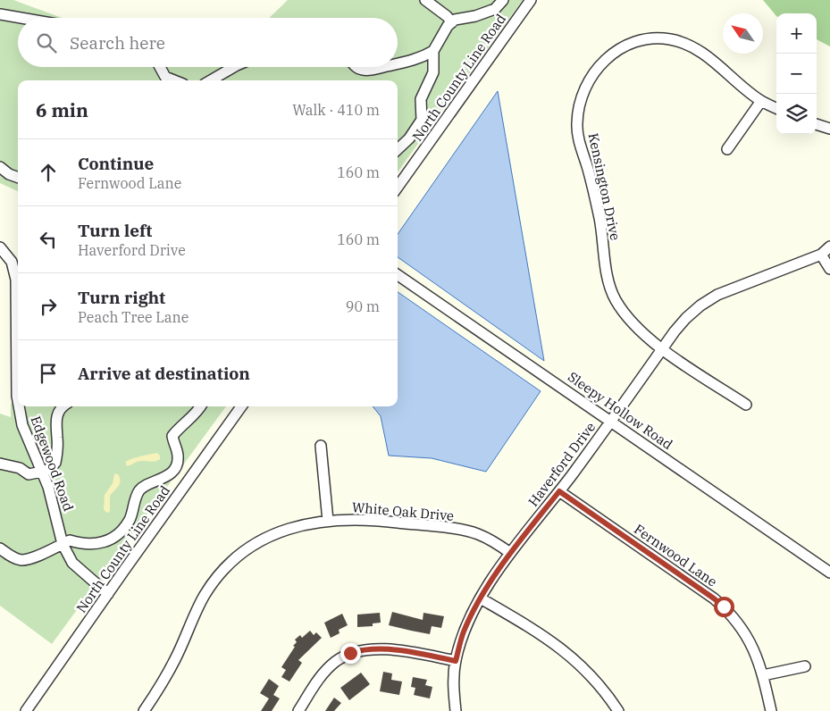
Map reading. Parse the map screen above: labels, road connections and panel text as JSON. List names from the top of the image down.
{
  "streets": {
    "street": [
      "North County Line Road",
      "Kensington Drive",
      "Sleepy Hollow Road",
      "Edgewood Road",
      "Haverford Drive",
      "White Oak Drive",
      "Fernwood Lane"
    ]
  },
  "crossings": [
    ["North County Line Road", "Edgewood Road"],
    ["Kensington Drive", "Haverford Drive"],
    ["Sleepy Hollow Road", "Haverford Drive"],
    ["Haverford Drive", "White Oak Drive"],
    ["Haverford Drive", "Fernwood Lane"]
  ],
  "north": "top left",
  "page": {
    "map_buttons": ["+", "−"],
    "search": "Search here",
    "heading": ["6 min", "Walk · 410 m"],
    "list": [
      ["Continue", "Fernwood Lane", "160 m"],
      ["Turn left", "Haverford Drive", "160 m"],
      ["Turn right", "Peach Tree Lane", "90 m"],
      "Arrive at destination"
    ]
  }
}
